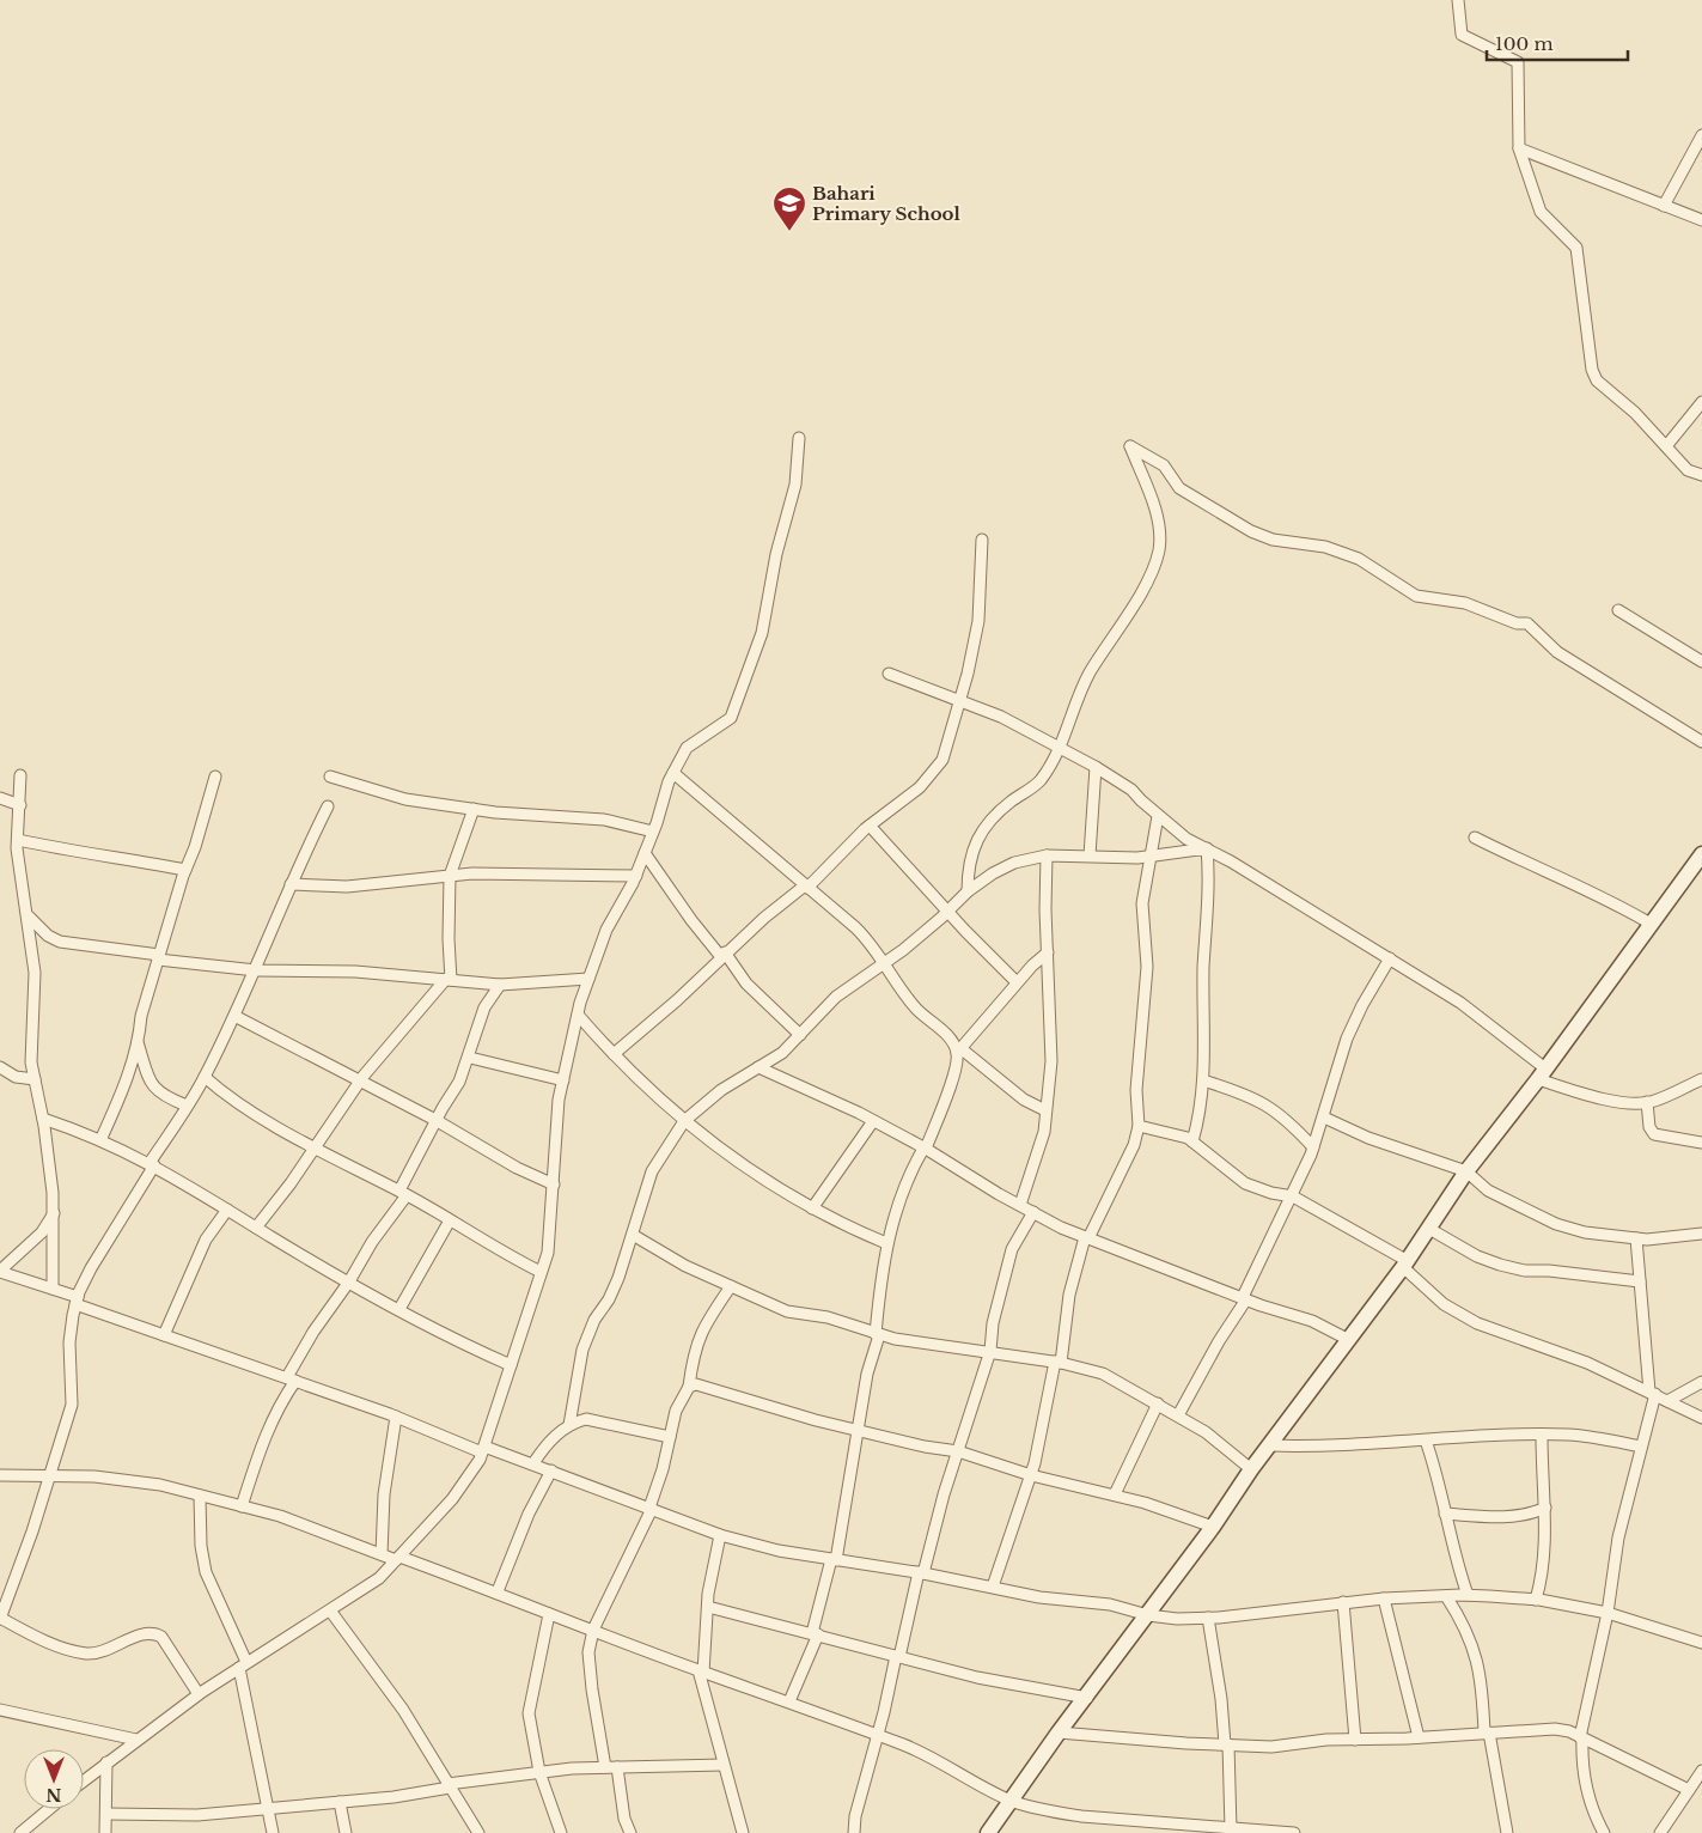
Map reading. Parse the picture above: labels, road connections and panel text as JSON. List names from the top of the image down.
{
  "places": {
    "school or university": ["Bahari Primary School"]
  },
  "scale_bar": "100 m",
  "north": "bottom"
}
